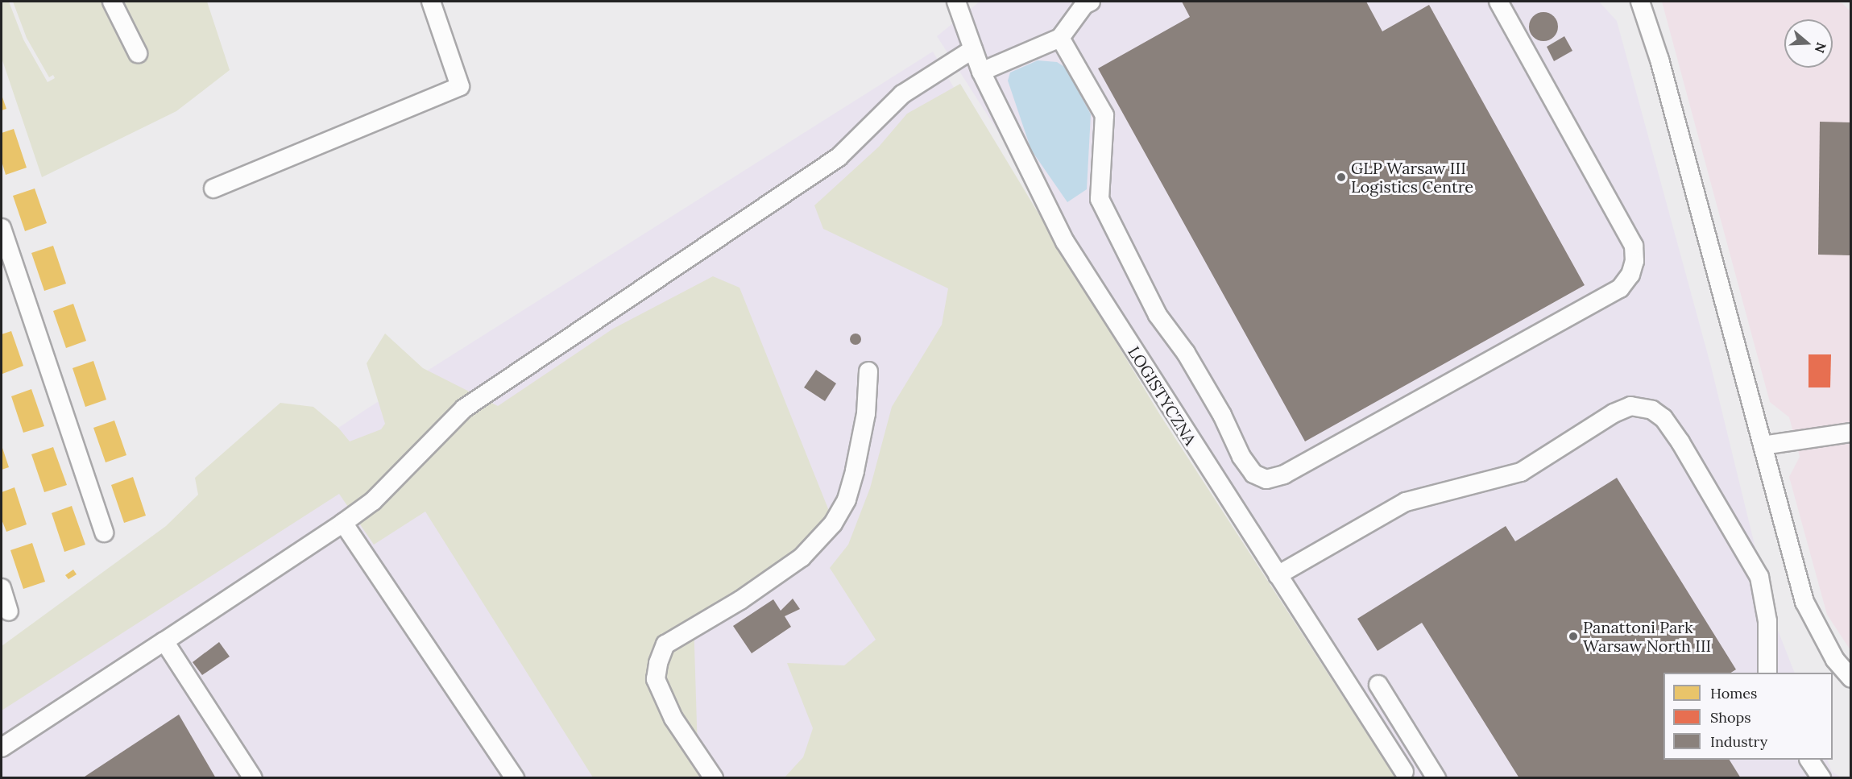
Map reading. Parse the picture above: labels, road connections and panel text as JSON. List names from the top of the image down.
{
  "streets": {
    "street": ["LOGISTYCZNA"]
  },
  "places": ["GLP Warsaw III Logistics Centre", "Panattoni Park Warsaw North III"],
  "legend": ["Homes", "Shops", "Industry"],
  "north": "right"
}
